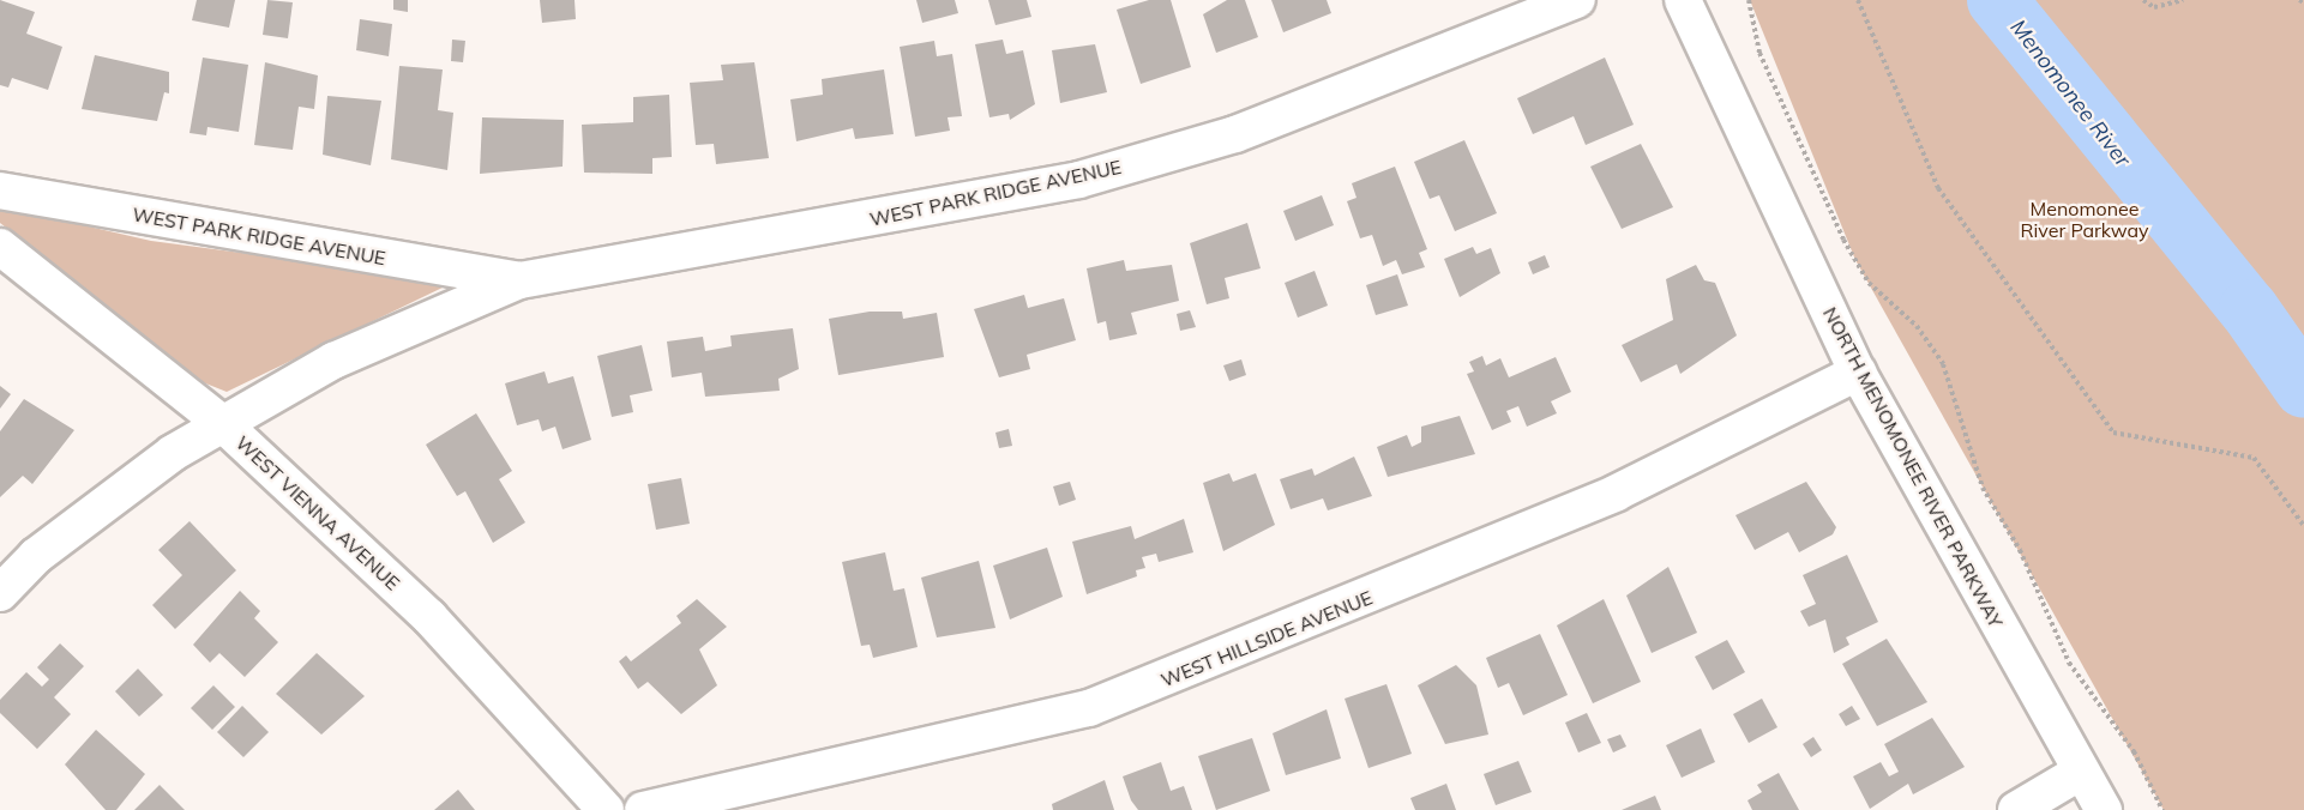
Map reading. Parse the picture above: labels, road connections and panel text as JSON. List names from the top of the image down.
{
  "streets": {
    "street": [
      "WEST PARK RIDGE AVENUE",
      "NORTH MENOMONEE RIVER PARKWAY",
      "WEST VIENNA AVENUE",
      "WEST HILLSIDE AVENUE"
    ]
  },
  "crossings": [
    ["WEST PARK RIDGE AVENUE", "WEST VIENNA AVENUE"],
    ["NORTH MENOMONEE RIVER PARKWAY", "WEST HILLSIDE AVENUE"]
  ],
  "water": ["Menomonee River"],
  "parks": ["Menomonee River Parkway"]
}
